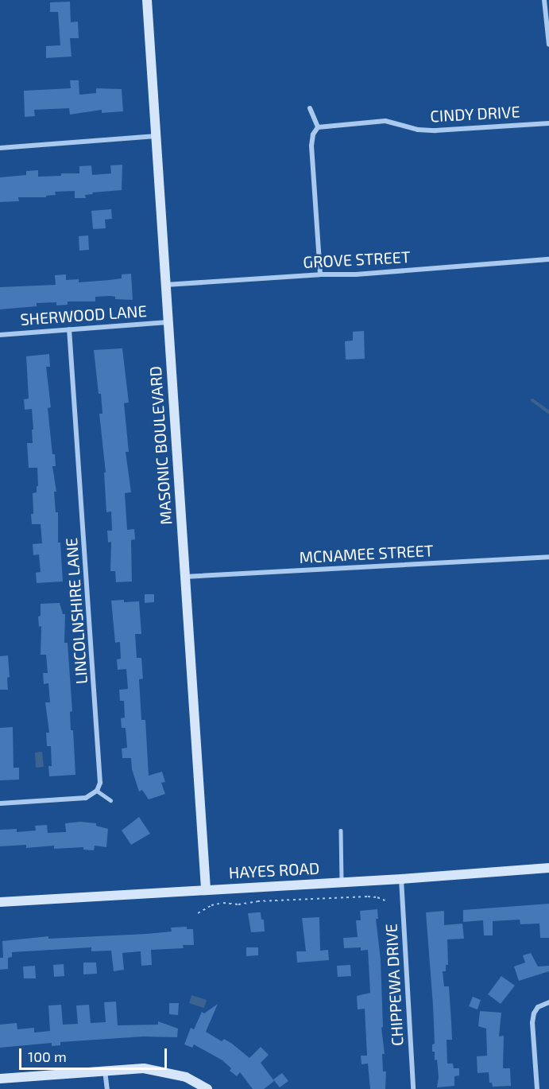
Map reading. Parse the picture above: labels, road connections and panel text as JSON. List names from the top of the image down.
{
  "streets": {
    "street": [
      "CINDY DRIVE",
      "GROVE STREET",
      "SHERWOOD LANE",
      "MASONIC BOULEVARD",
      "MCNAMEE STREET",
      "LINCOLNSHIRE LANE",
      "HAYES ROAD",
      "CHIPPEWA DRIVE"
    ]
  },
  "crossings": [
    ["GROVE STREET", "MASONIC BOULEVARD"],
    ["SHERWOOD LANE", "MASONIC BOULEVARD"],
    ["SHERWOOD LANE", "LINCOLNSHIRE LANE"],
    ["MASONIC BOULEVARD", "MCNAMEE STREET"],
    ["MASONIC BOULEVARD", "HAYES ROAD"],
    ["HAYES ROAD", "CHIPPEWA DRIVE"]
  ],
  "scale_bar": "100 m"
}
